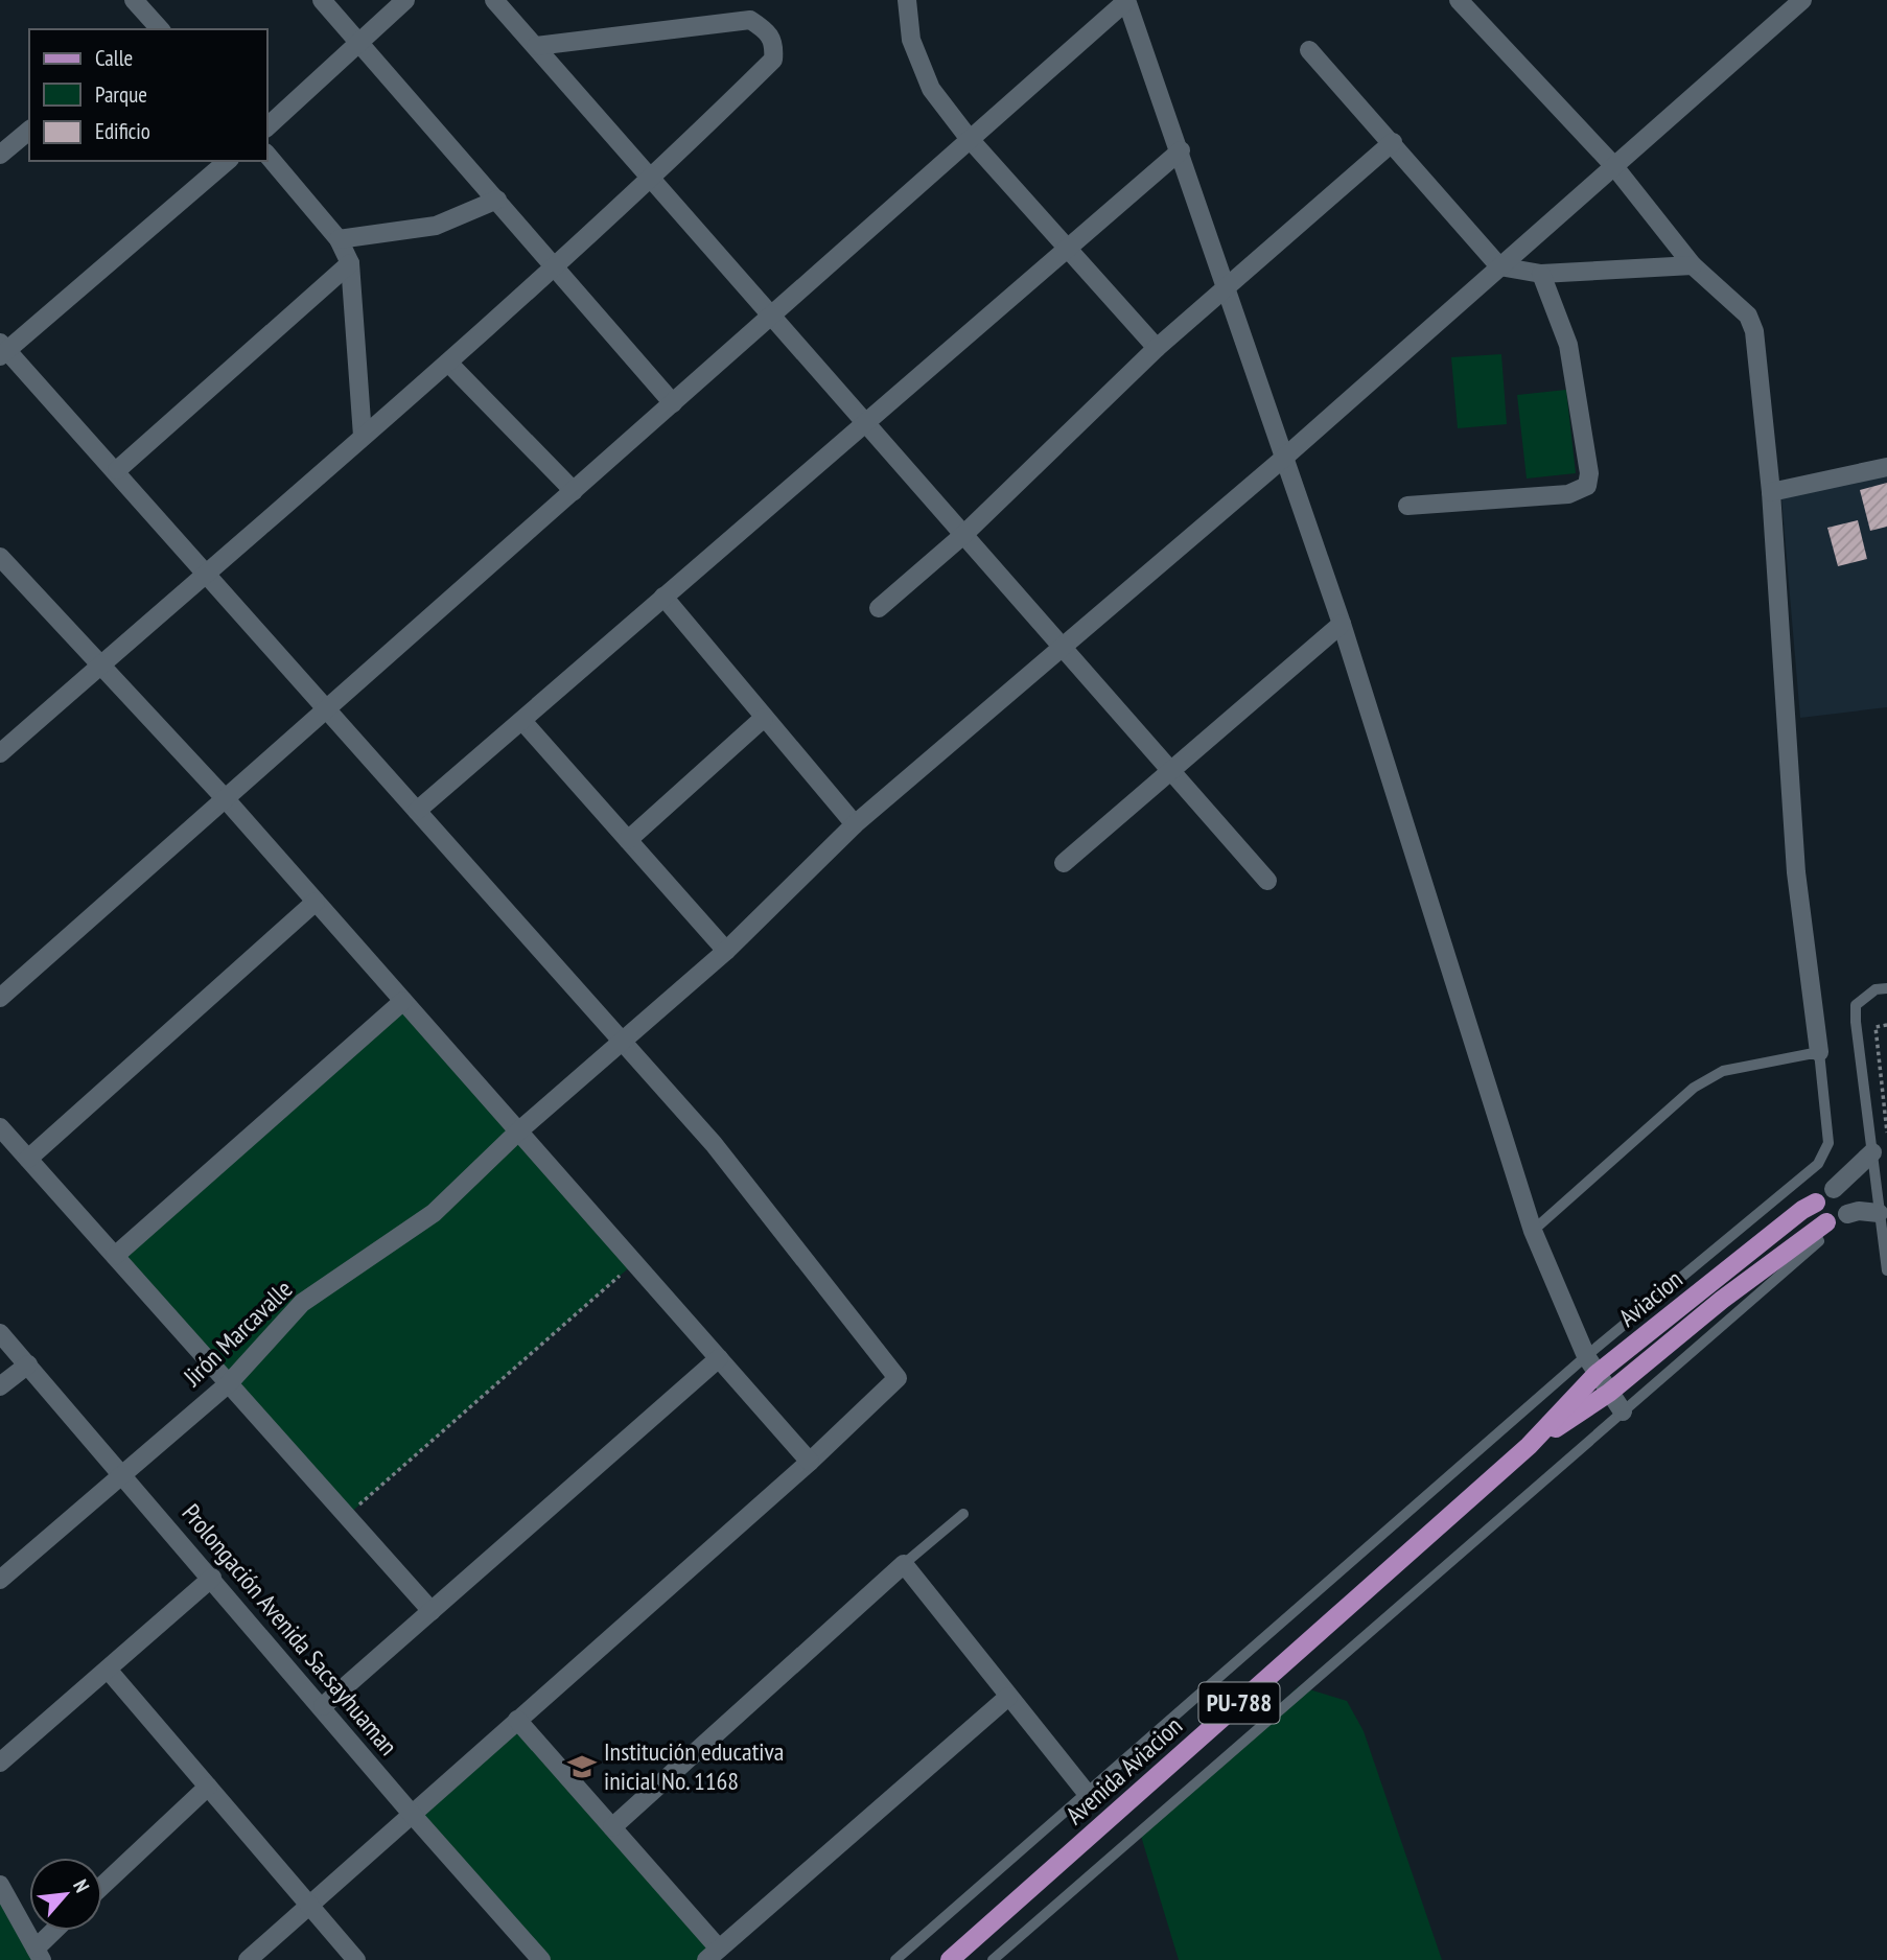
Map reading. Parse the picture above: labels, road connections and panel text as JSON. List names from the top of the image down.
{
  "streets": {
    "main road": ["Aviacion", "PU-788", "Avenida Aviacion"],
    "street": ["Jirón Marcavalle", "Prolongación Avenida Sacsayhuaman"]
  },
  "crossings": [
    ["Aviacion", "Avenida Aviacion"],
    ["Jirón Marcavalle", "Prolongación Avenida Sacsayhuaman"]
  ],
  "places": {
    "school or university": ["Institución educativa inicial No. 1168"]
  },
  "legend": ["Calle", "Parque", "Edificio"],
  "north": "top right"
}
